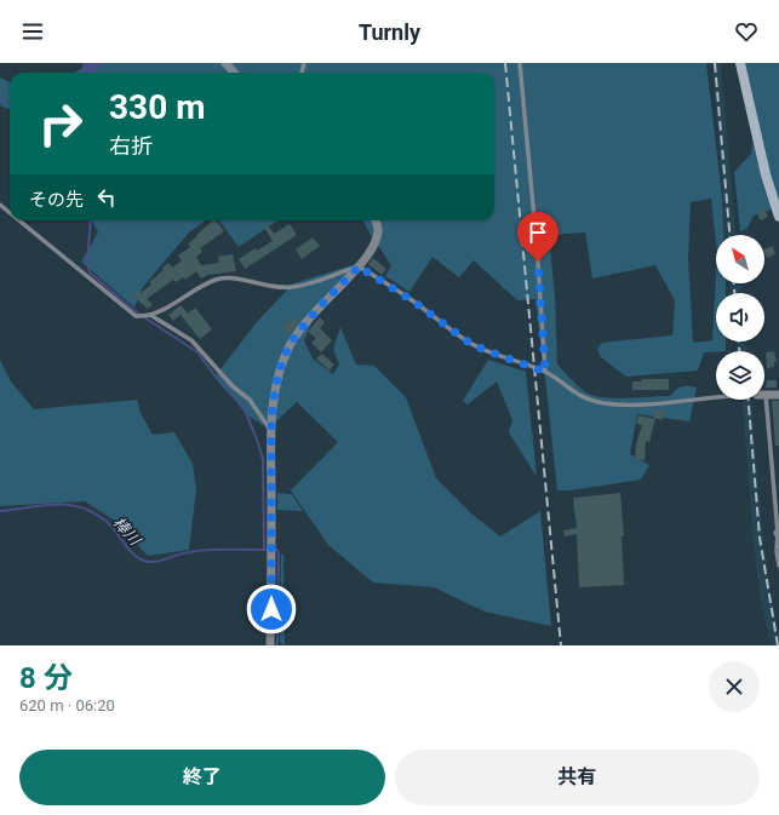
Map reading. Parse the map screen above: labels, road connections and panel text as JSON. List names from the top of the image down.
{
  "water": ["棒川"],
  "north": "top left",
  "page": {
    "header": "Turnly",
    "turn": ["330 m", "右折"],
    "then": "その先",
    "heading": ["8 分", "620 m · 06:20"],
    "buttons": ["終了", "共有"]
  }
}
